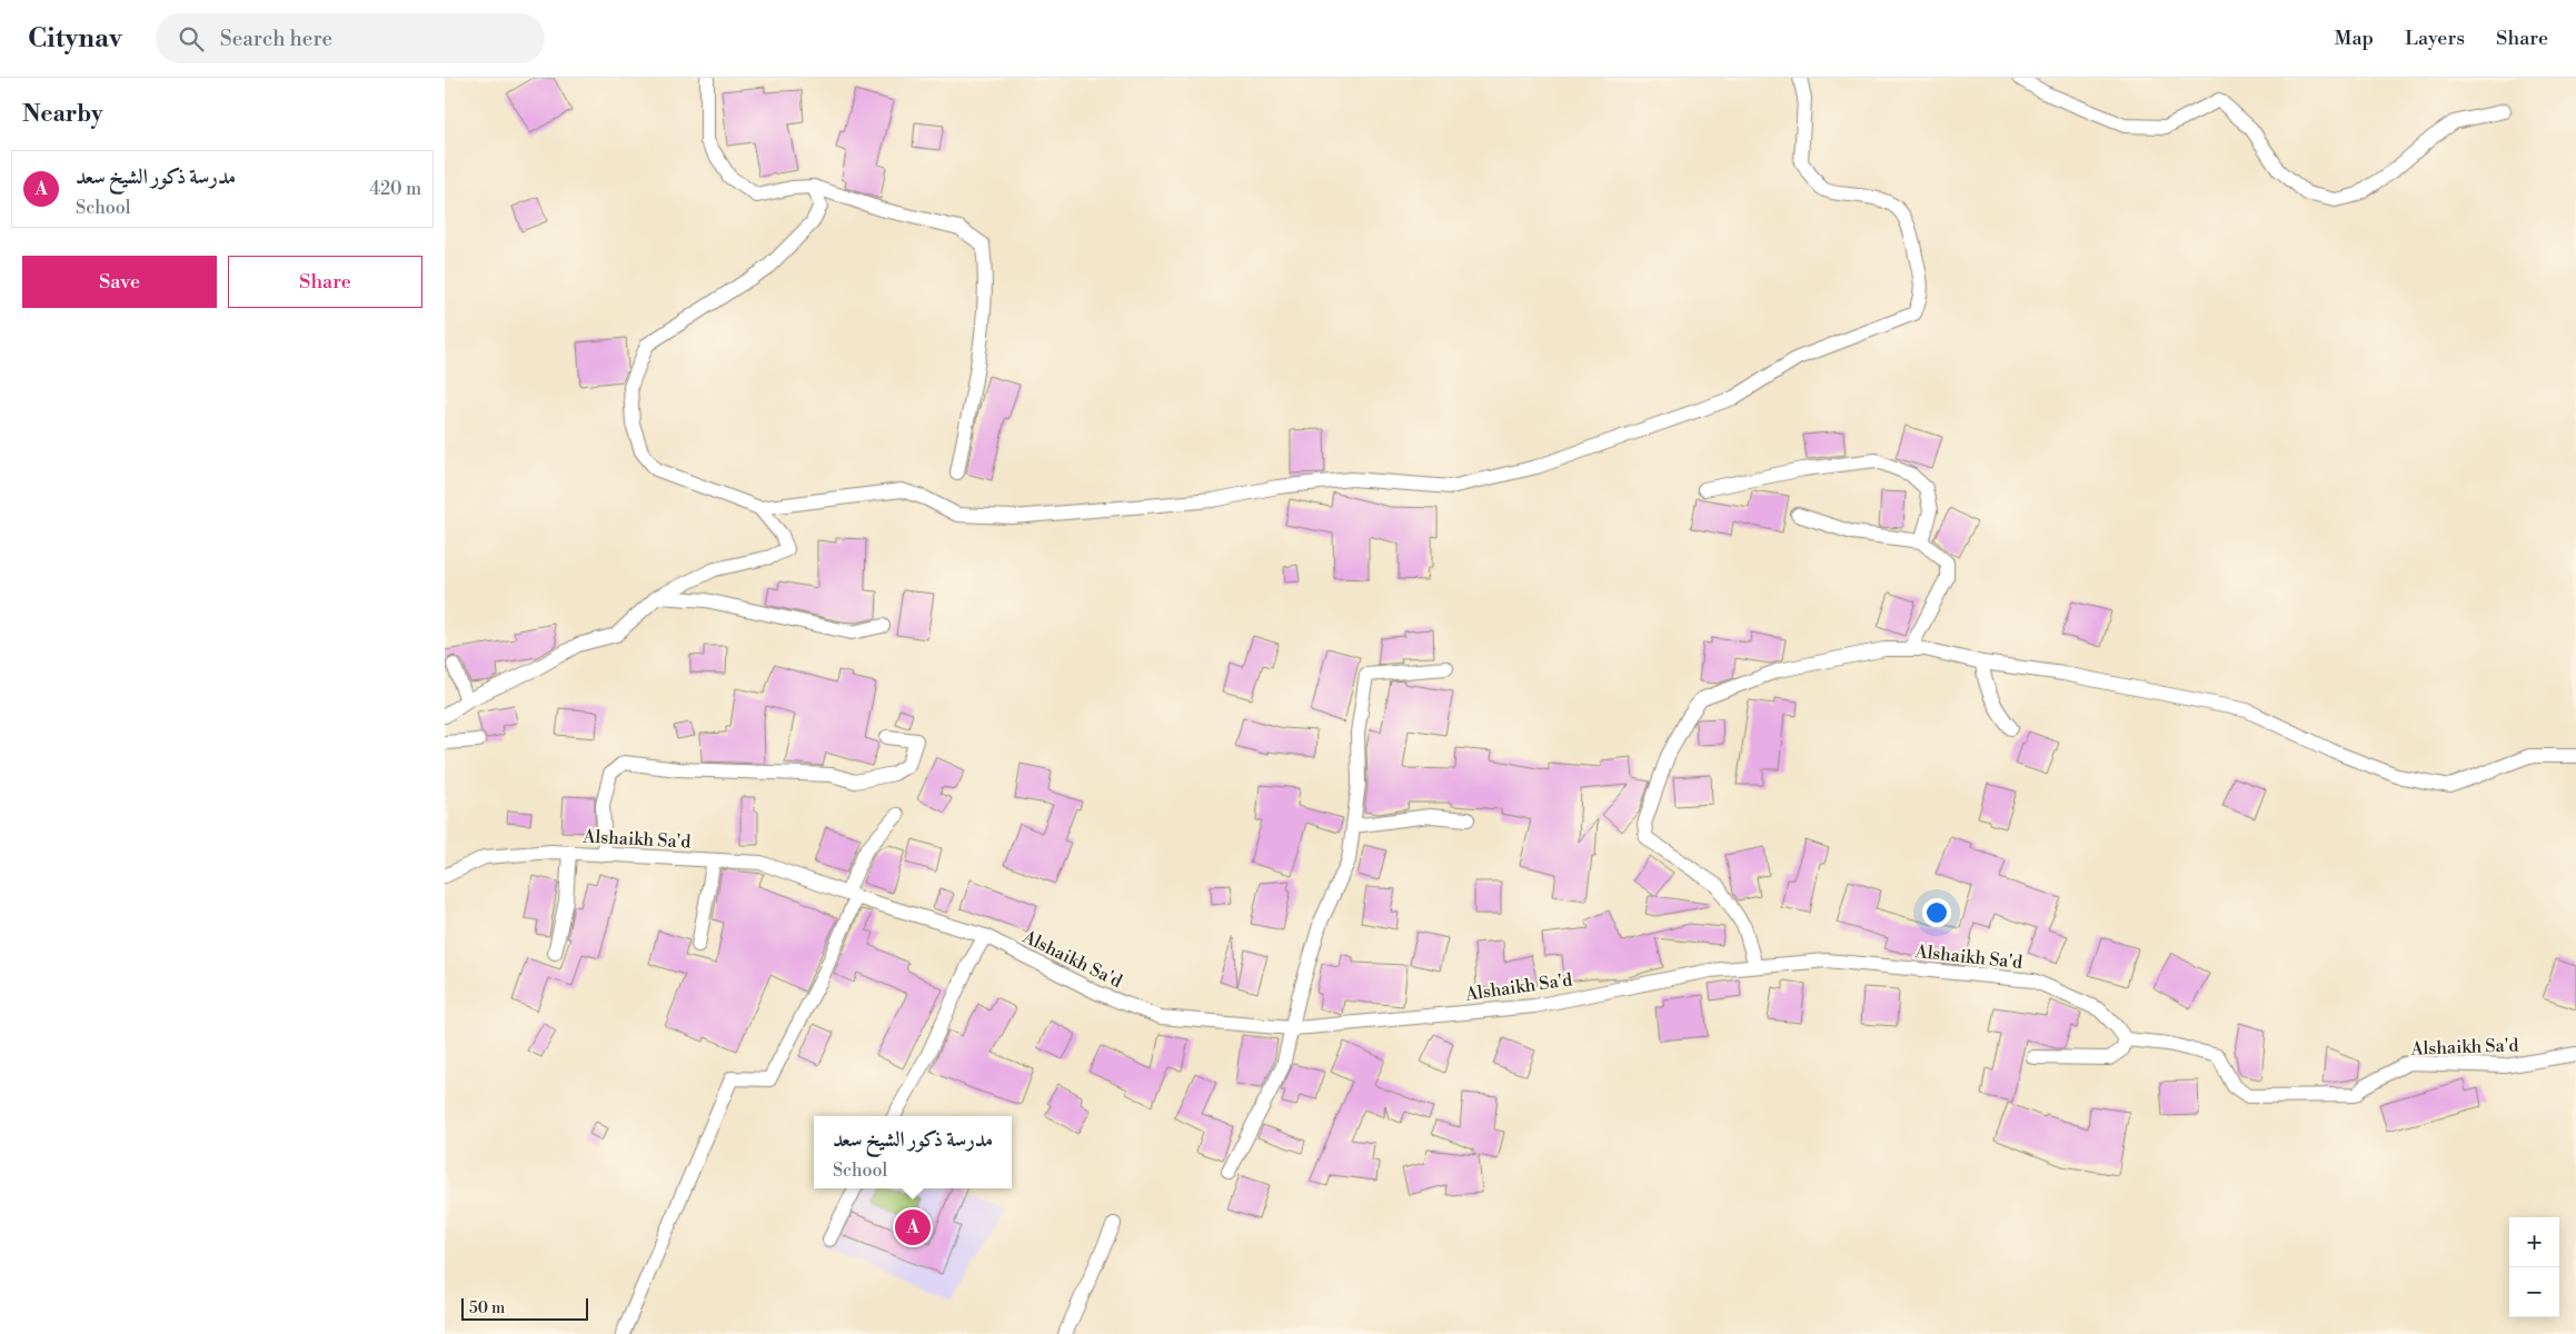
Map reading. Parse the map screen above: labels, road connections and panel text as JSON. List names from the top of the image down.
{
  "streets": {
    "street": ["Alshaikh Sa'd"]
  },
  "scale_bar": "50 m",
  "page": {
    "header": "Citynav",
    "search": "Search here",
    "nav": ["Map", "Layers", "Share"],
    "heading": "Nearby",
    "list": [
      {
        "mark": "A",
        "name": "مدرسة ذكور الشيخ سعد",
        "note": "School",
        "value": "420 m"
      }
    ],
    "buttons": ["Save", "Share"],
    "popup": ["مدرسة ذكور الشيخ سعد", "School"],
    "pins": "A",
    "map_buttons": ["+", "−"],
    "scale": "50 m"
  }
}
